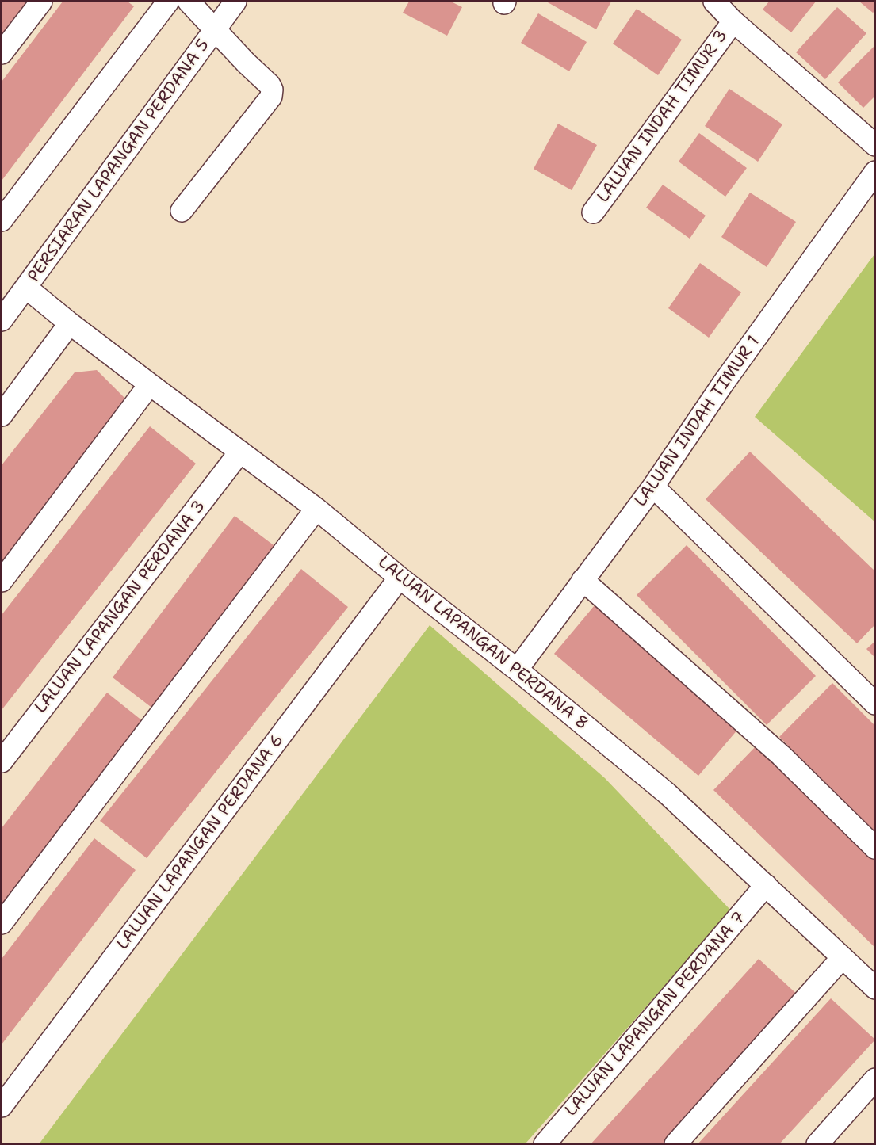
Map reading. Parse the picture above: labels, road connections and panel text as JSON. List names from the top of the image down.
{
  "streets": {
    "street": [
      "LALUAN INDAH TIMUR 3",
      "PERSIARAN LAPANGAN PERDANA 5",
      "LALUAN INDAH TIMUR 1",
      "LALUAN LAPANGAN PERDANA 3",
      "LALUAN LAPANGAN PERDANA 8",
      "LALUAN LAPANGAN PERDANA 6",
      "LALUAN LAPANGAN PERDANA 7"
    ]
  },
  "crossings": [
    ["PERSIARAN LAPANGAN PERDANA 5", "LALUAN LAPANGAN PERDANA 8"],
    ["LALUAN INDAH TIMUR 1", "LALUAN LAPANGAN PERDANA 8"],
    ["LALUAN LAPANGAN PERDANA 3", "LALUAN LAPANGAN PERDANA 8"],
    ["LALUAN LAPANGAN PERDANA 8", "LALUAN LAPANGAN PERDANA 6"],
    ["LALUAN LAPANGAN PERDANA 8", "LALUAN LAPANGAN PERDANA 7"]
  ]
}
